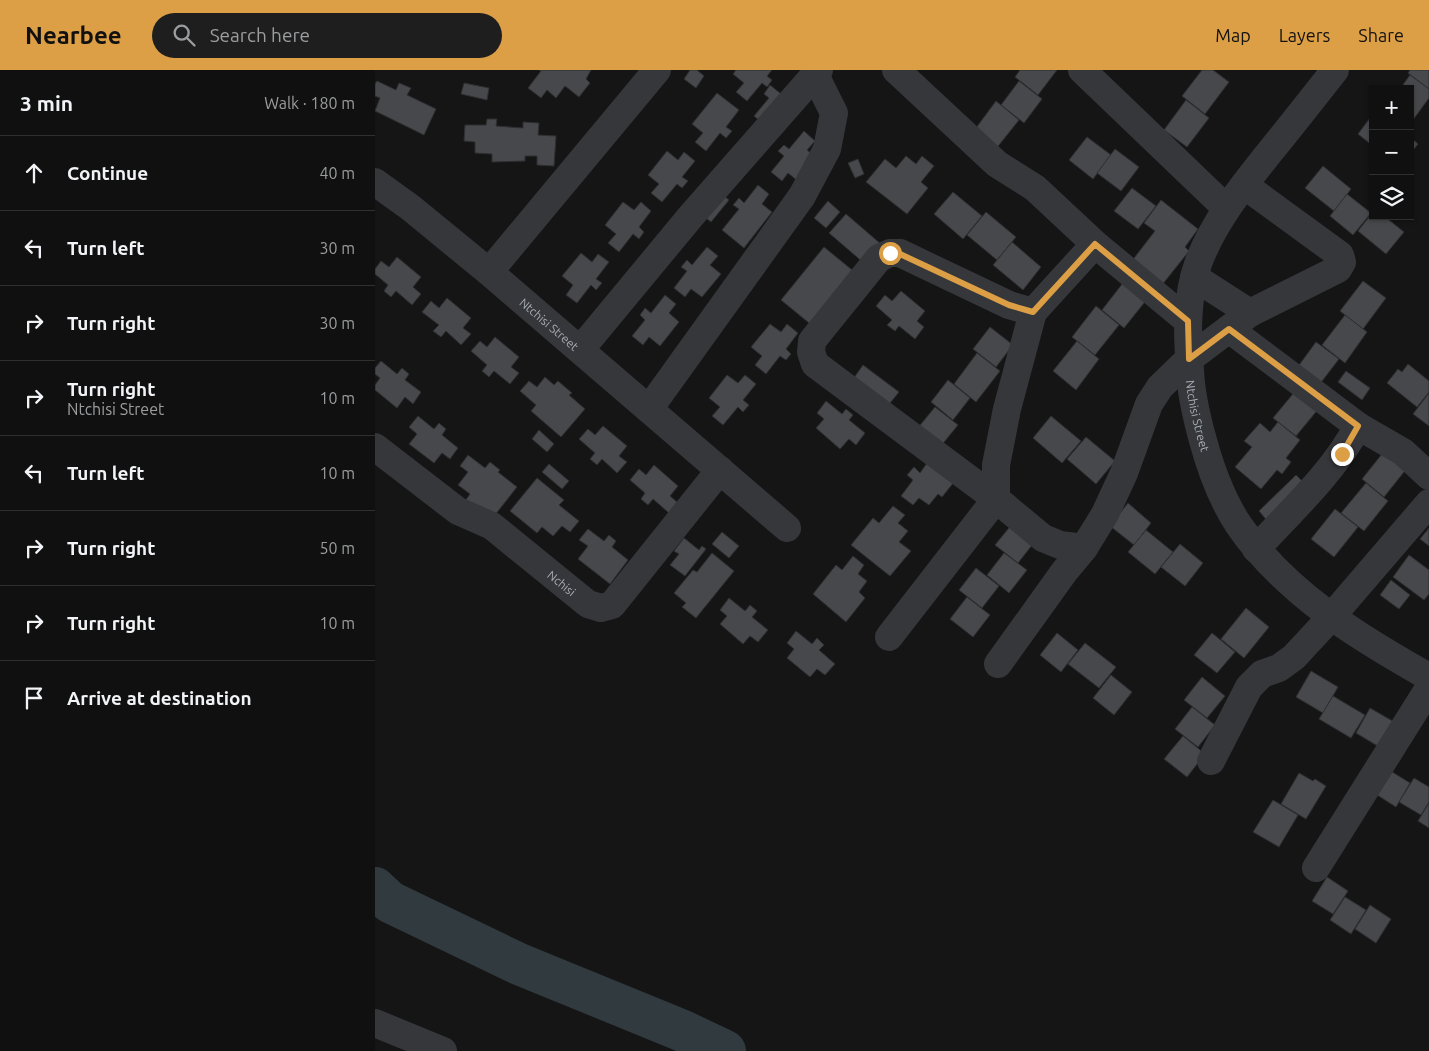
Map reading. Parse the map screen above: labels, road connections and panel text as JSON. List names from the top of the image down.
{
  "streets": {
    "street": ["Ntchisi Street", "Nchisi"]
  },
  "crossings": [
    ["Ntchisi Street", "Nchisi"]
  ],
  "page": {
    "header": "Nearbee",
    "search": "Search here",
    "nav": ["Map", "Layers", "Share"],
    "heading": ["3 min", "Walk · 180 m"],
    "map_buttons": ["+", "−"],
    "list": [
      ["Continue", "40 m"],
      ["Turn left", "30 m"],
      ["Turn right", "30 m"],
      ["Turn right", "Ntchisi Street", "10 m"],
      ["Turn left", "10 m"],
      ["Turn right", "50 m"],
      ["Turn right", "10 m"],
      "Arrive at destination"
    ]
  }
}
